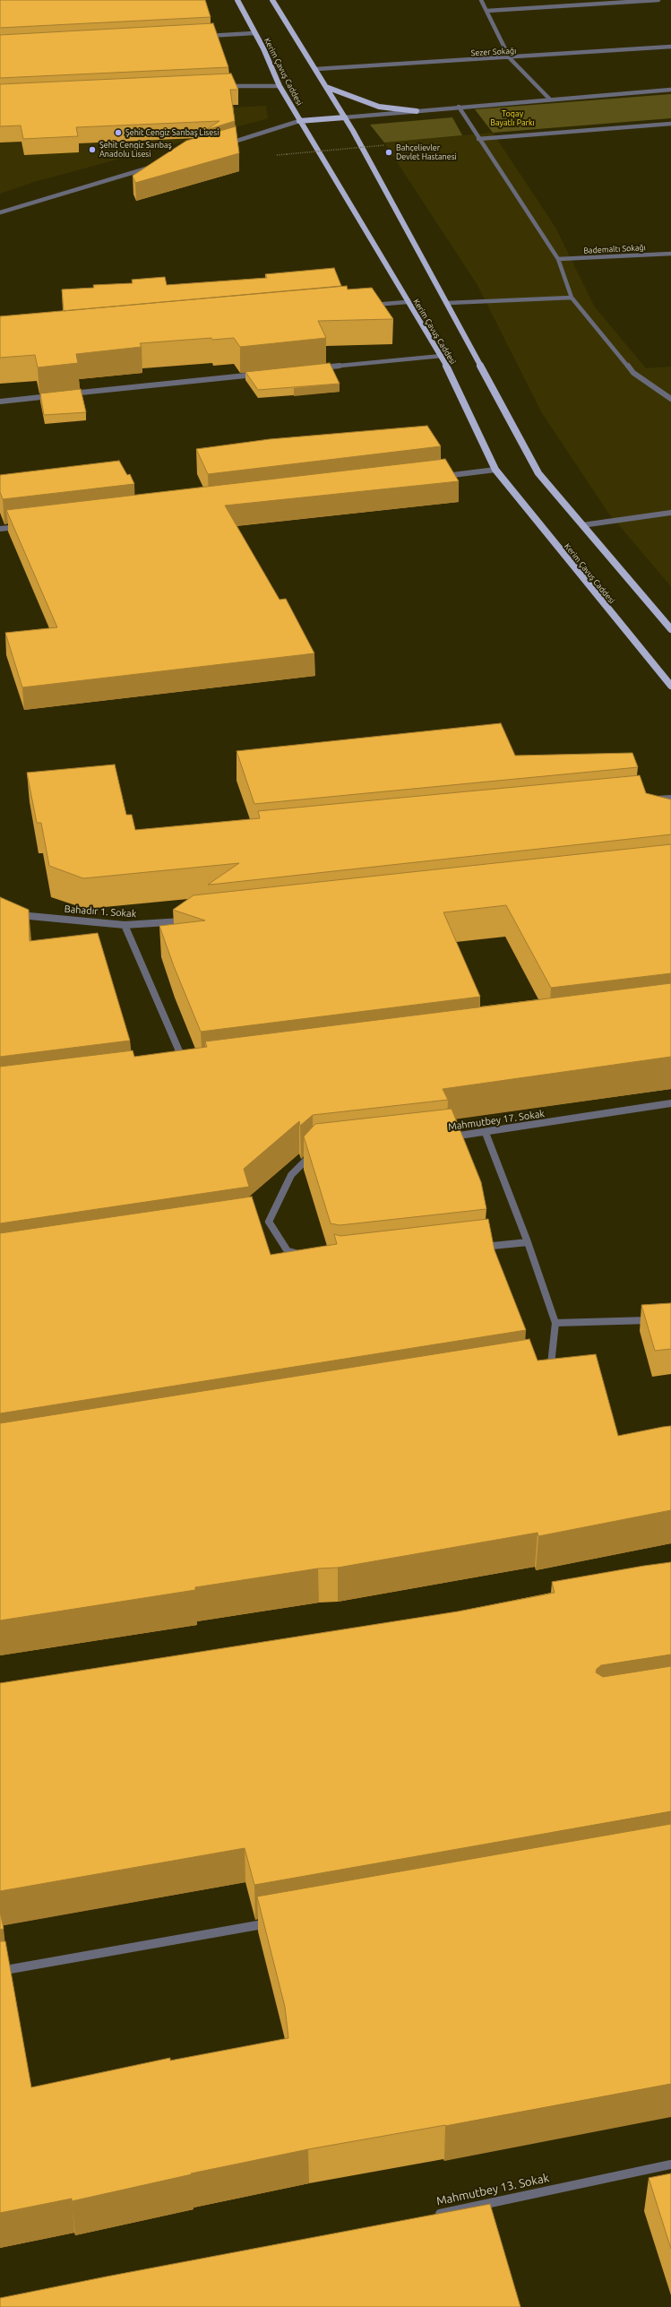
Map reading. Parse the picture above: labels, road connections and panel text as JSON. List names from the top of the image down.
{
  "streets": {
    "main road": ["Kerim Çavuş Caddesi"],
    "street": [
      "Sezer Sokağı",
      "Bademaltı Sokağı",
      "Bahadır 1. Sokak",
      "Mahmutbey 17. Sokak",
      "Mahmutbey 13. Sokak"
    ]
  },
  "parks": ["Togay Bayatlı Parkı"],
  "places": ["Şehit Cengiz Sarıbaş Lisesi", "Şehit Cengiz Sarıbaş Anadolu Lisesi", "Bahçelievler Devlet Hastanesi"]
}
